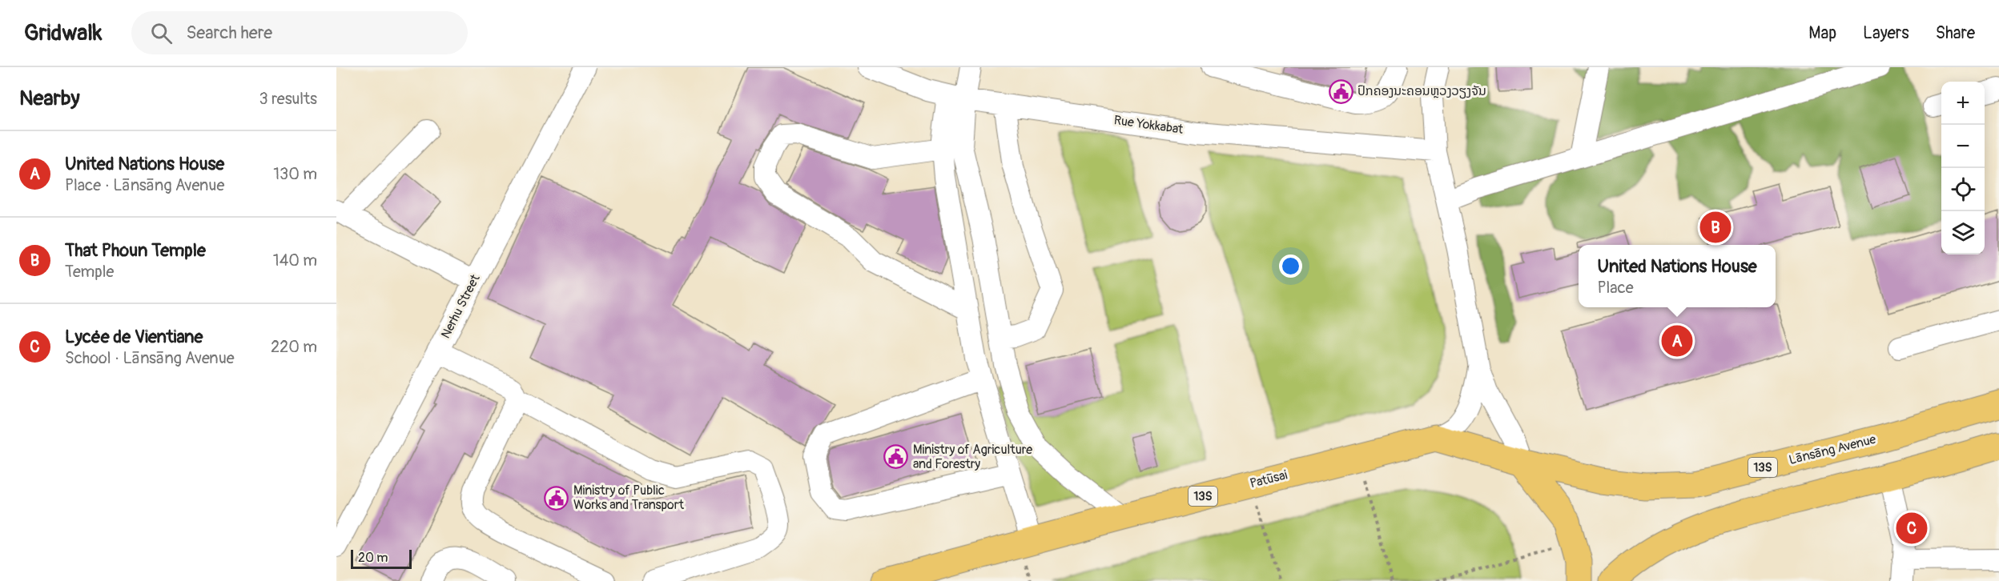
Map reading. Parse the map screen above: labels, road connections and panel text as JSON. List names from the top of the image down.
{
  "streets": {
    "highway": ["Lānsāng Avenue", "13S", "Patūsai"],
    "street": ["Rue Yokkabat", "Nerhu Street"]
  },
  "crossings": [
    ["Lānsāng Avenue", "13S"],
    ["13S", "Patūsai"]
  ],
  "places": {
    "public building": ["ປົກຄອງນະຄອນຫຼວງວຽງຈັນ", "Ministry of Agriculture and Forestry", "Ministry of Public Works and Transport"]
  },
  "scale_bar": "20 m",
  "page": {
    "header": "Gridwalk",
    "search": "Search here",
    "nav": ["Map", "Layers", "Share"],
    "heading": ["Nearby", "3 results"],
    "map_buttons": ["+", "−"],
    "list": [
      {
        "mark": "A",
        "name": "United Nations House",
        "note": "Place · Lānsāng Avenue",
        "value": "130 m"
      },
      {
        "mark": "B",
        "name": "That Phoun Temple",
        "note": "Temple",
        "value": "140 m"
      },
      {
        "mark": "C",
        "name": "Lycėe de Vientiane",
        "note": "School · Lānsāng Avenue",
        "value": "220 m"
      }
    ],
    "pins": ["B", "A", "C"],
    "popup": ["United Nations House", "Place"],
    "scale": "20 m"
  }
}
